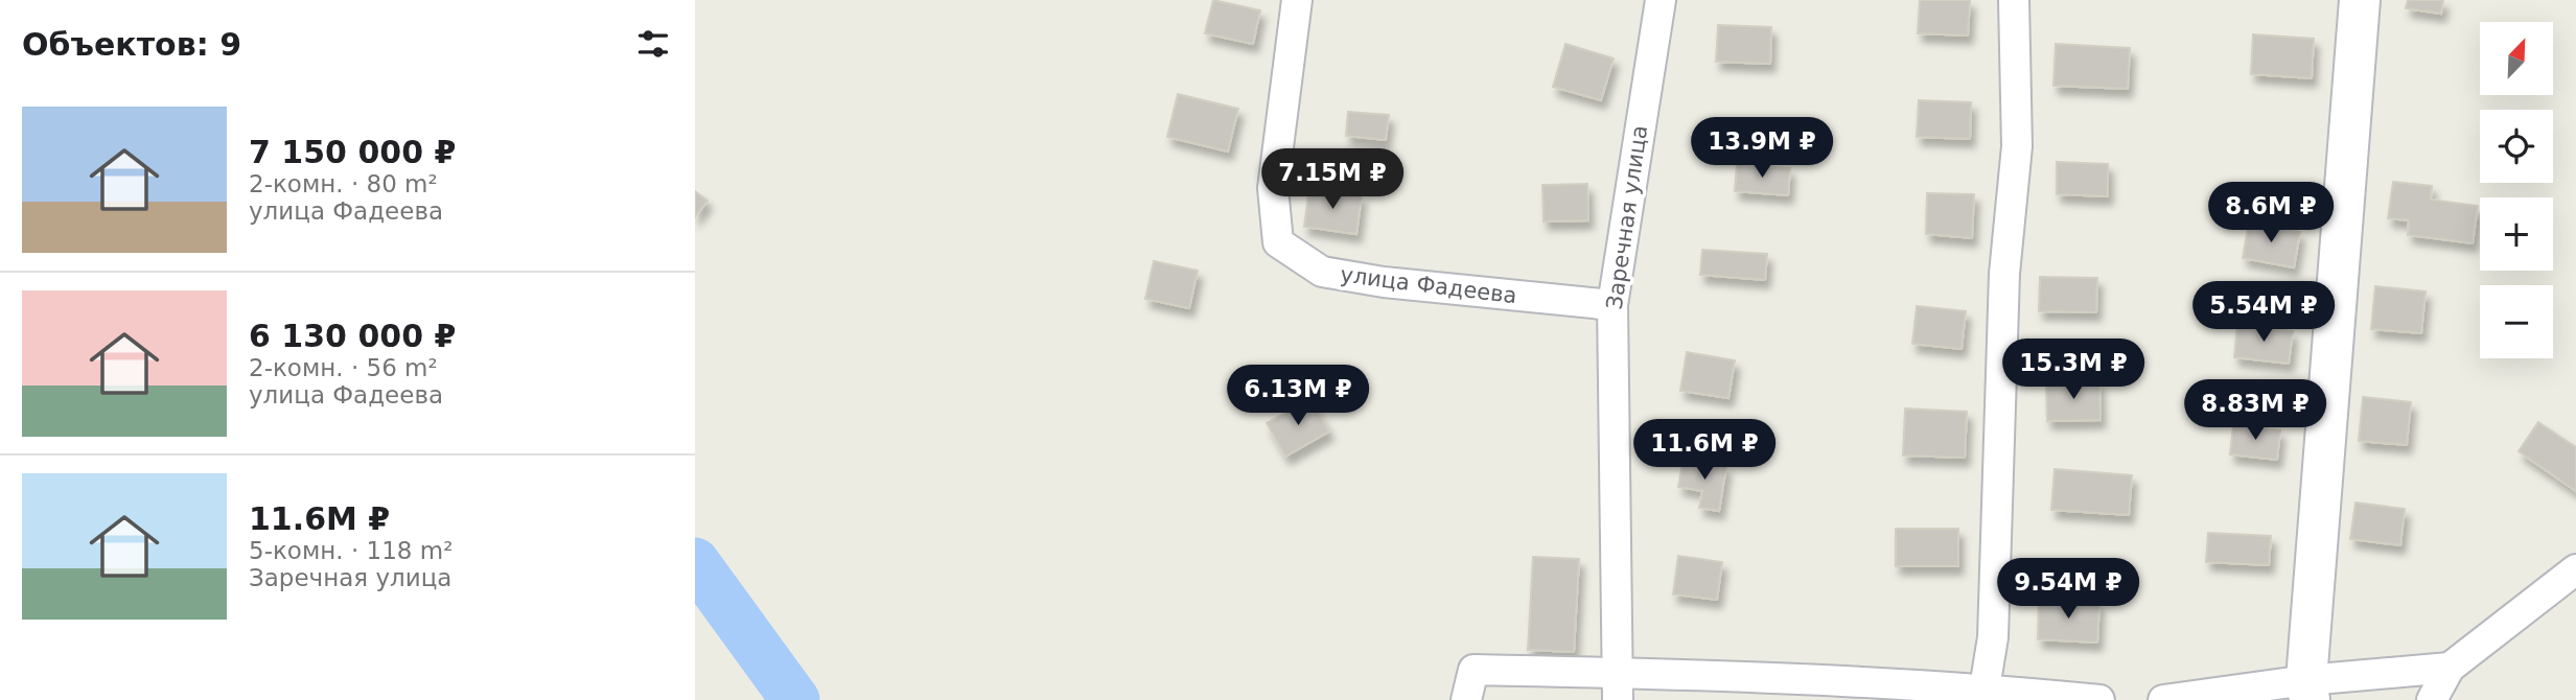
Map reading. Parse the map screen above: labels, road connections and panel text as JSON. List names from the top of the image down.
{
  "streets": {
    "street": ["Заречная улица", "улица Фадеева"]
  },
  "crossings": [
    ["Заречная улица", "улица Фадеева"]
  ],
  "north": "top right",
  "page": {
    "heading": "Объектов: 9",
    "map_buttons": ["+", "−"],
    "list": [
      {
        "name": "7 150 000 ₽",
        "note": "2-комн. · 80 m² · улица Фадеева"
      },
      {
        "name": "6 130 000 ₽",
        "note": "2-комн. · 56 m² · улица Фадеева"
      },
      {
        "name": "11.6M ₽",
        "note": "5-комн. · 118 m² · Заречная улица"
      }
    ],
    "price": [
      "13.9M ₽",
      "7.15M ₽",
      "8.6M ₽",
      "5.54M ₽",
      "15.3M ₽",
      "6.13M ₽",
      "8.83M ₽",
      "11.6M ₽",
      "9.54M ₽"
    ]
  }
}
